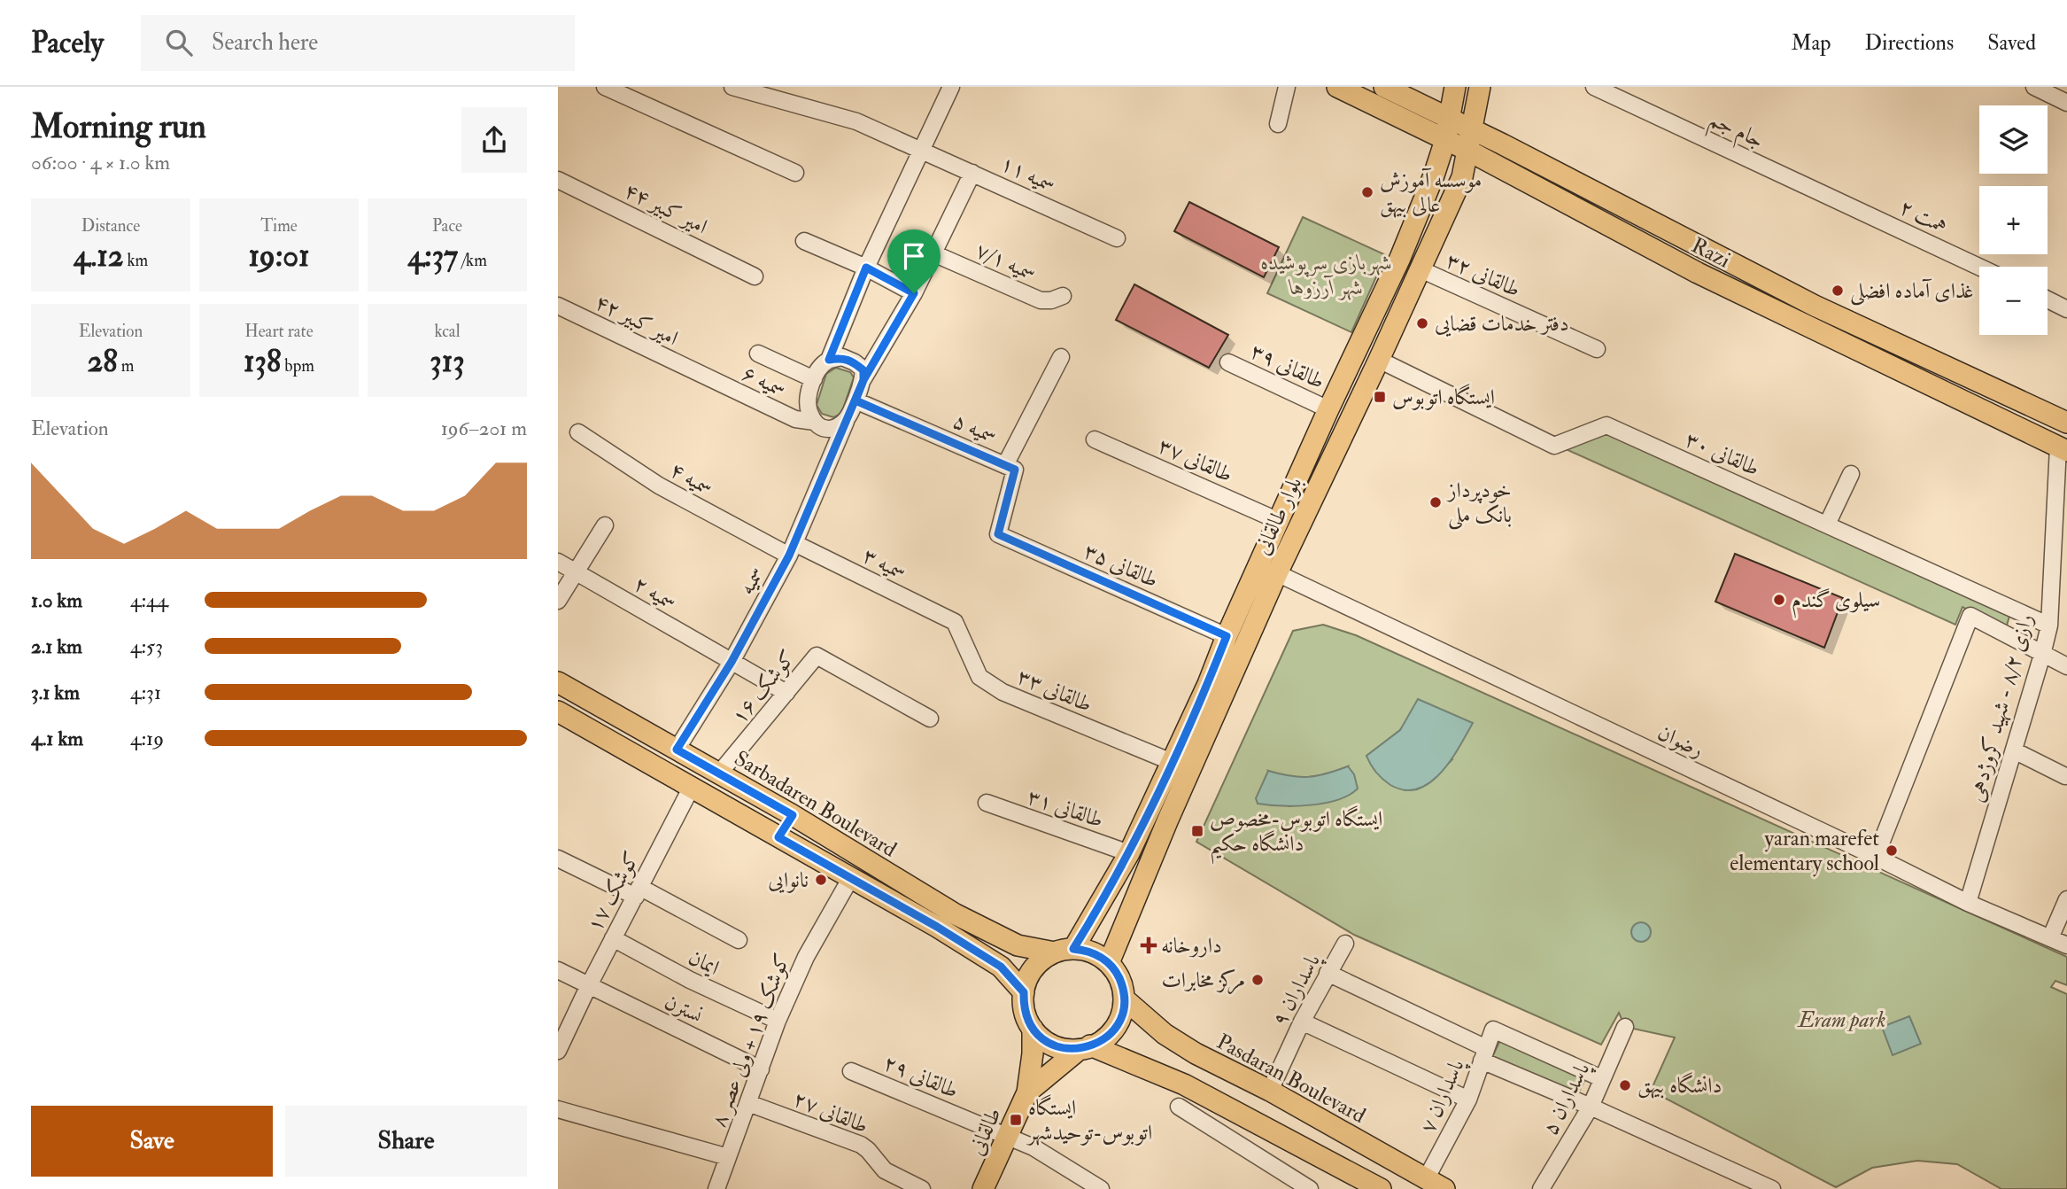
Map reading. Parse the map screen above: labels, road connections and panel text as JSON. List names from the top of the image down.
{
  "streets": {
    "main road": [
      "Razi",
      "بلوار طالقانی",
      "Sarbadaren Boulevard",
      "Pasdaran Boulevard",
      "طالقانی"
    ],
    "street": [
      "جام جم",
      "سمیه ۱۱",
      "امیر کبیر ۴۴",
      "همت ۲",
      "سمیه ۷/۱",
      "طالقانی ۳۲",
      "امیر کبیر ۴۲",
      "طالقانی ۳۹",
      "سمیه ۶",
      "سمیه ۵",
      "طالقانی ۳۰",
      "طالقانی ۳۷",
      "سمیه ۴",
      "سمیه ۳",
      "طالقانی ۳۵",
      "سمیه",
      "سمیه ۲",
      "کوشک ۱۶",
      "طالقانی ۳۳",
      "رازی ۸/۲ - شهید کروژدهی",
      "رضوان",
      "طالقانی ۳۱",
      "کوشک ۱۷",
      "ایمان",
      "پاسداران ۹",
      "نسترن",
      "کوشک ۱۹ + ولی عصر ۸",
      "طالقانی ۲۹",
      "پاسداران ۷",
      "پاسداران ۵",
      "طالقانی ۲۷"
    ]
  },
  "crossings": [
    ["جام جم", "همت ۲"],
    ["Razi", "بلوار طالقانی"],
    ["Razi", "رازی ۸/۲ - شهید کروژدهی"],
    ["طالقانی ۳۲", "بلوار طالقانی"],
    ["امیر کبیر ۴۲", "سمیه ۶"],
    ["طالقانی ۳۹", "بلوار طالقانی"],
    ["سمیه ۶", "سمیه ۵"],
    ["سمیه ۶", "سمیه"],
    ["سمیه ۵", "طالقانی ۳۵"],
    ["سمیه ۵", "سمیه"],
    ["طالقانی ۳۰", "بلوار طالقانی"],
    ["طالقانی ۳۰", "رازی ۸/۲ - شهید کروژدهی"],
    ["طالقانی ۳۷", "بلوار طالقانی"],
    ["سمیه ۴", "سمیه ۳"],
    ["سمیه ۴", "سمیه"],
    ["بلوار طالقانی", "طالقانی ۳۵"],
    ["بلوار طالقانی", "طالقانی ۳۳"],
    ["بلوار طالقانی", "رضوان"],
    ["بلوار طالقانی", "Sarbadaren Boulevard"],
    ["بلوار طالقانی", "طالقانی ۳۱"],
    ["بلوار طالقانی", "Pasdaran Boulevard"],
    ["سمیه ۳", "سمیه"],
    ["سمیه ۳", "طالقانی ۳۳"],
    ["سمیه", "سمیه ۲"],
    ["سمیه", "Sarbadaren Boulevard"],
    ["سمیه ۲", "کوشک ۱۶"],
    ["کوشک ۱۶", "Sarbadaren Boulevard"],
    ["رازی ۸/۲ - شهید کروژدهی", "رضوان"],
    ["Sarbadaren Boulevard", "Pasdaran Boulevard"],
    ["کوشک ۱۷", "ایمان"],
    ["کوشک ۱۷", "نسترن"],
    ["ایمان", "کوشک ۱۹ + ولی عصر ۸"],
    ["پاسداران ۹", "Pasdaran Boulevard"],
    ["نسترن", "کوشک ۱۹ + ولی عصر ۸"],
    ["کوشک ۱۹ + ولی عصر ۸", "طالقانی ۲۷"],
    ["طالقانی ۲۹", "طالقانی"],
    ["Pasdaran Boulevard", "پاسداران ۷"],
    ["پاسداران ۷", "پاسداران ۵"]
  ],
  "parks": ["شهربازی سرپوشیده شهر آرزوها", "Eram park"],
  "places": {
    "other": [
      "موسسه آموزش عالی بیهق",
      "غذای آماده افضلی",
      "دفتر خدمات قضایی",
      "خودپرداز بانک ملی",
      "سیلوی گندم",
      "yaran marefet elementary school",
      "نانوایی",
      "مرکز مخابرات",
      "دانشگاه بیهق"
    ],
    "transit": ["ایستگاه اتوبوس", "ایستگاه اتوبوس-مخصوص دانشگاه حکیم", "ایستگاه اتوبوس-توحیدشهر"],
    "health": ["داروخانه"]
  },
  "page": {
    "header": "Pacely",
    "search": "Search here",
    "nav": ["Map", "Directions", "Saved"],
    "heading": ["Morning run", "06:00 · 4 × 1.0 km"],
    "map_buttons": ["+", "−"],
    "stats": [
      ["Distance", "4.12 km"],
      ["Time", "19:01"],
      ["Pace", "4:37 /km"],
      ["Elevation", "28 m"],
      ["Heart rate", "138 bpm"],
      ["kcal", "313"]
    ],
    "chart": ["Elevation", "196–201 m"],
    "list": [
      {
        "name": "1.0 km",
        "note": "4:44"
      },
      {
        "name": "2.1 km",
        "note": "4:53"
      },
      {
        "name": "3.1 km",
        "note": "4:31"
      },
      {
        "name": "4.1 km",
        "note": "4:19"
      }
    ],
    "buttons": ["Save", "Share"]
  }
}
